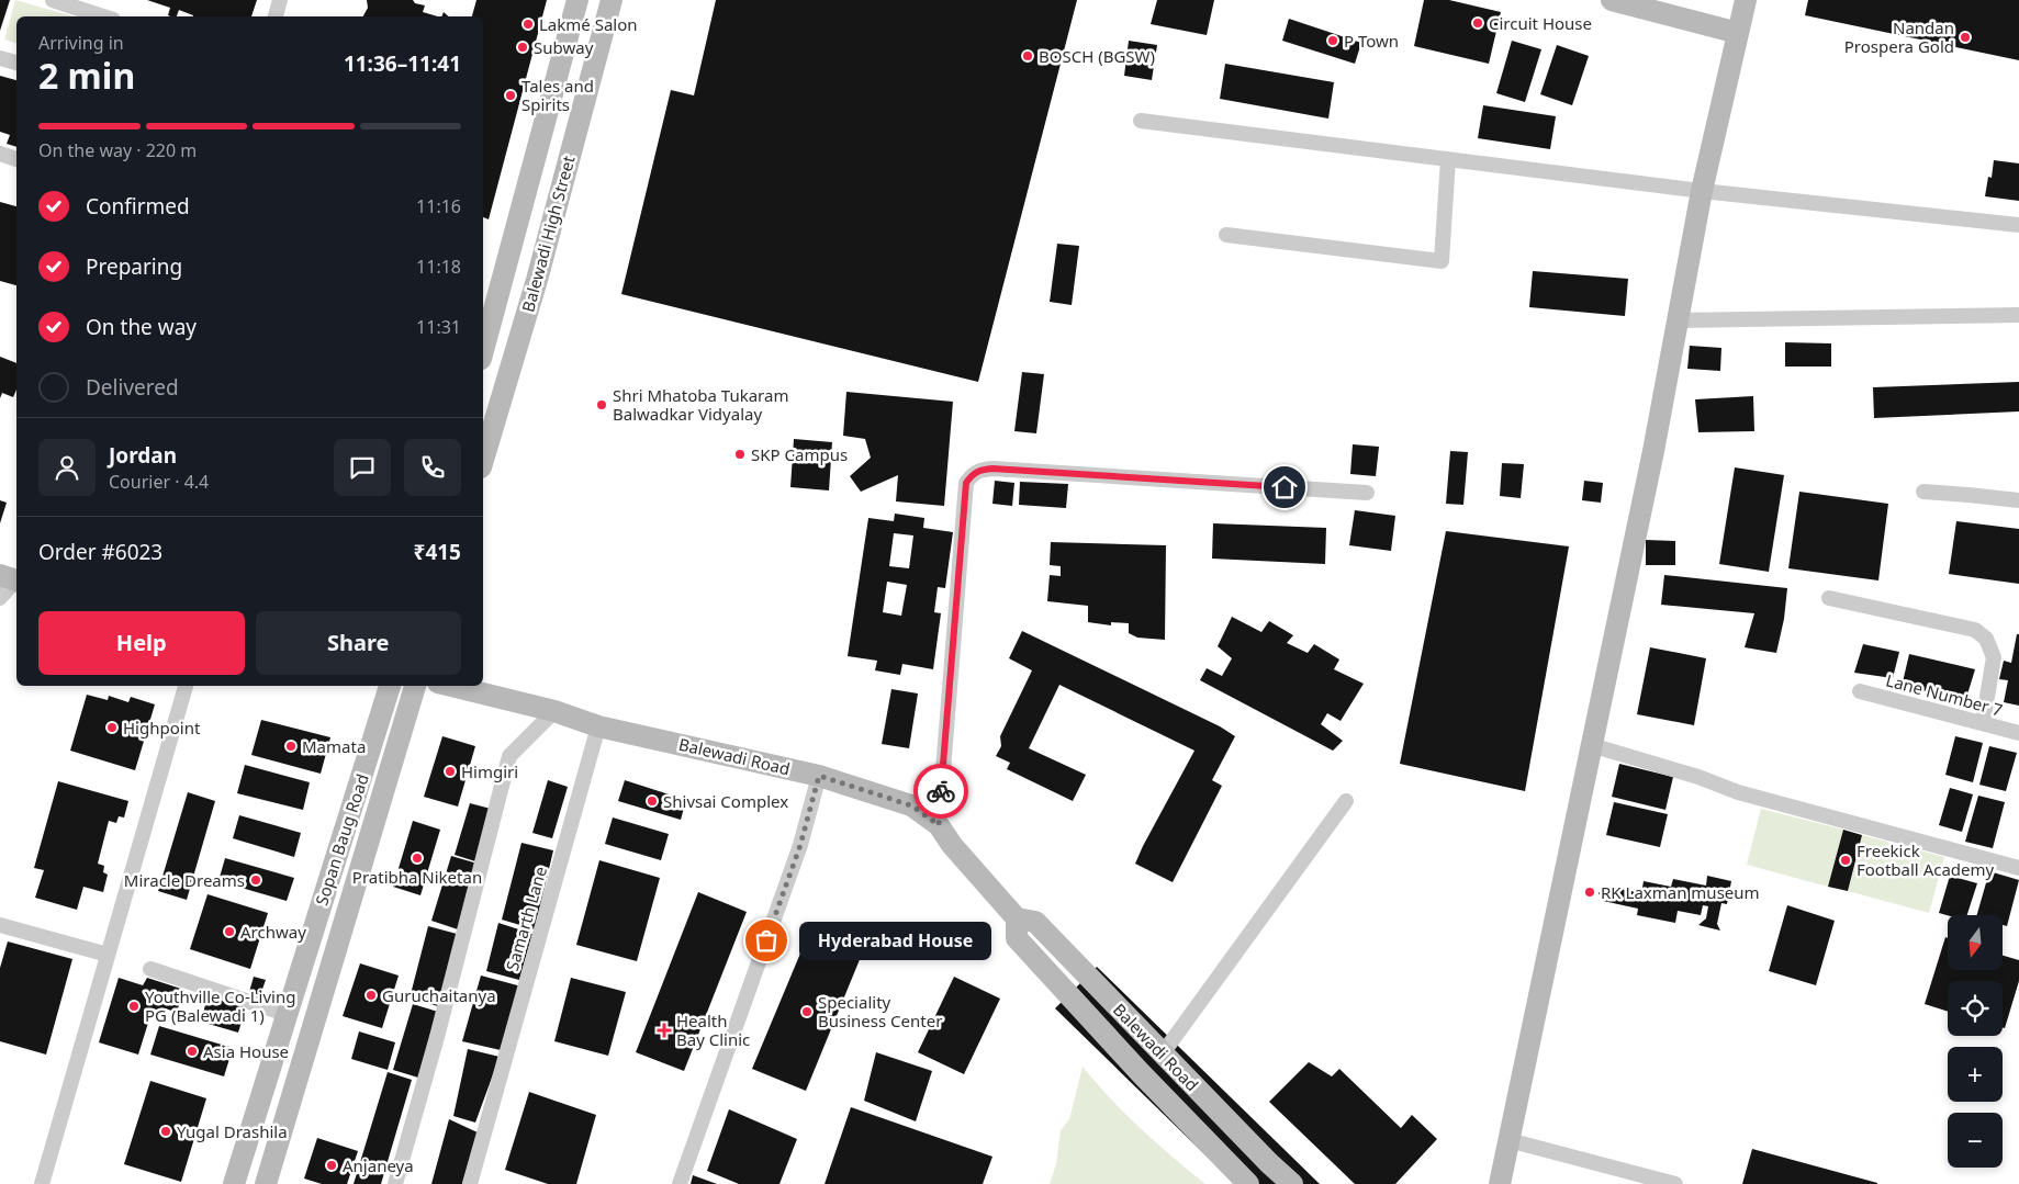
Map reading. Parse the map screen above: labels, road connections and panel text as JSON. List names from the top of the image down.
{
  "streets": {
    "street": [
      "Balewadi High Street",
      "Lane Number 7",
      "Balewadi Road",
      "Sopan Baug Road",
      "Samarth Lane"
    ]
  },
  "crossings": [
    ["Balewadi Road", "Samarth Lane"]
  ],
  "places": {
    "other": [
      "Circuit House",
      "Lakmé Salon",
      "Nandan Prospera Gold",
      "P Town",
      "Subway",
      "BOSCH (BGSW)",
      "Tales and Spirits",
      "Shri Mhatoba Tukaram Balwadkar Vidyalay",
      "SKP Campus",
      "Highpoint",
      "Mamata",
      "Himgiri",
      "Shivsai Complex",
      "Pratibha Niketan",
      "Freekick Football Academy",
      "Miracle Dreams",
      "RK Laxman museum",
      "Archway",
      "Hyderabad House",
      "Guruchaitanya",
      "Youthville Co-Living PG (Balewadi 1)",
      "Speciality Business Center",
      "Asia House",
      "Yugal Drashila",
      "Anjaneya"
    ],
    "health": ["Health Bay Clinic"]
  },
  "north": "bottom",
  "page": {
    "heading": ["2 min", "Arriving in", "11:36–11:41"],
    "panel": [
      "Jordan",
      "Courier · 4.4",
      "Order #6023",
      "₹415"
    ],
    "bar": "On the way · 220 m",
    "list": [
      ["Confirmed", "11:16"],
      ["Preparing", "11:18"],
      ["On the way", "11:31"],
      "Delivered"
    ],
    "buttons": ["Help", "Share"],
    "map_buttons": ["+", "−"],
    "bubble": "Hyderabad House"
  }
}
